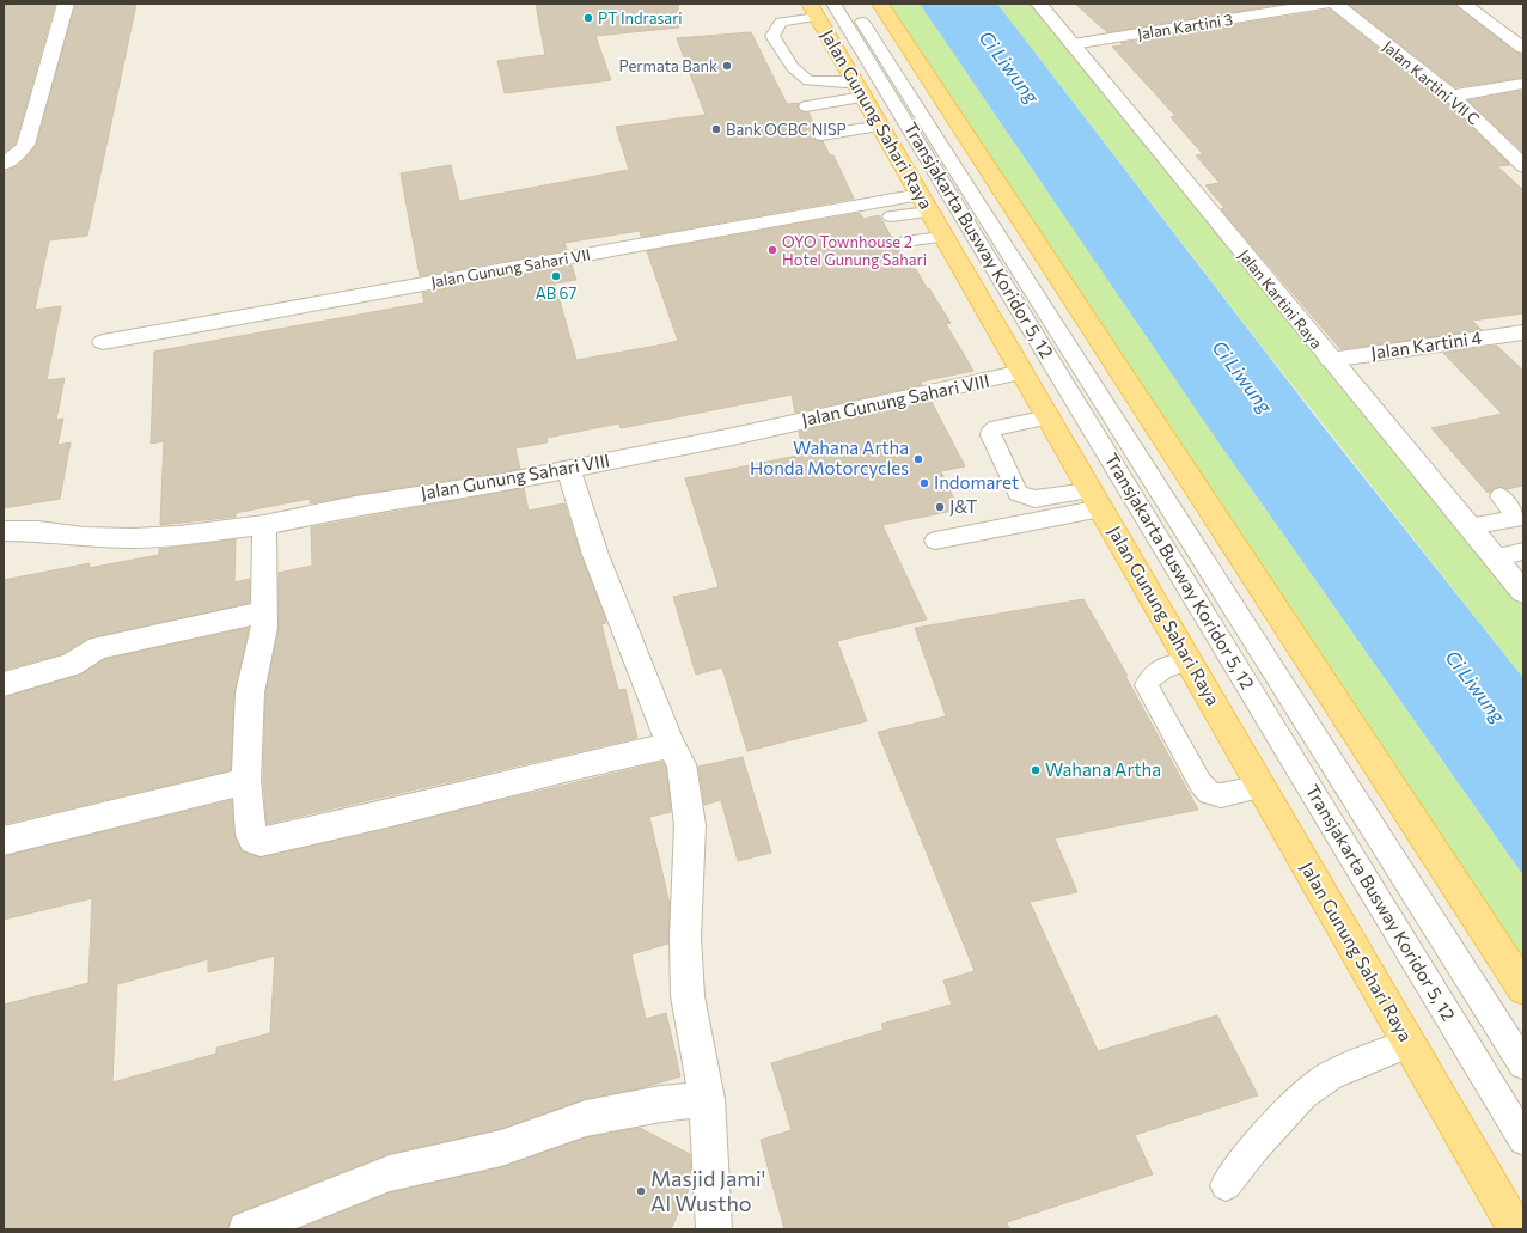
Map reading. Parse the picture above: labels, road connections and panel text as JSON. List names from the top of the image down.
{
  "streets": {
    "main road": ["Jalan Gunung Sahari Raya"],
    "street": [
      "Jalan Kartini 3",
      "Jalan Kartini VII C",
      "Jalan Gunung Sahari VII",
      "Jalan Kartini Raya",
      "Jalan Kartini 4",
      "Jalan Gunung Sahari VIII"
    ],
    "lane": ["Transjakarta Busway Koridor 5, 12"]
  },
  "crossings": [
    ["Jalan Kartini 3", "Jalan Kartini Raya"],
    ["Jalan Gunung Sahari Raya", "Transjakarta Busway Koridor 5, 12"],
    ["Jalan Gunung Sahari Raya", "Jalan Gunung Sahari VII"],
    ["Jalan Gunung Sahari Raya", "Jalan Gunung Sahari VIII"],
    ["Jalan Kartini Raya", "Jalan Kartini 4"]
  ],
  "water": ["Ci Liwung"],
  "places": [
    "PT Indrasari",
    "Permata Bank",
    "Bank OCBC NISP",
    "OYO Townhouse 2 Hotel Gunung Sahari",
    "AB 67",
    "Wahana Artha Honda Motorcycles",
    "Indomaret",
    "J&T",
    "Wahana Artha",
    "Masjid Jami' Al Wustho"
  ]
}
